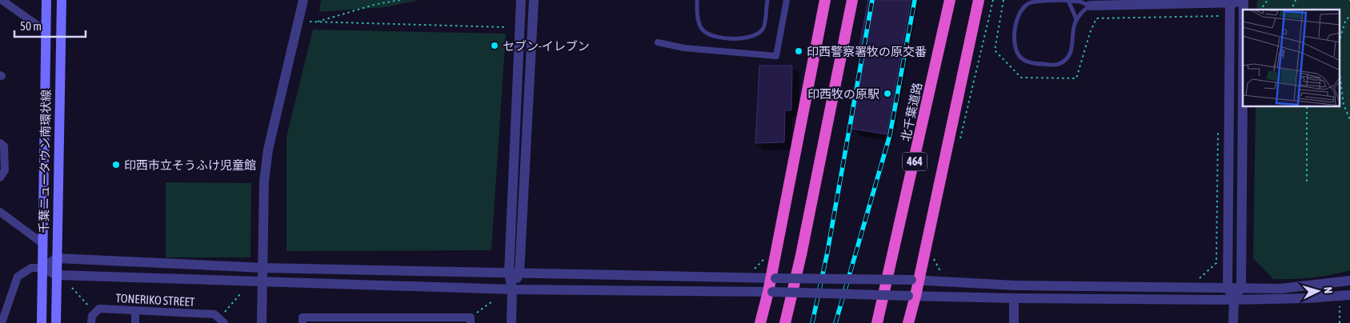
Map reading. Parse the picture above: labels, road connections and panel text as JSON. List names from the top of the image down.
{
  "streets": {
    "highway": ["北千葉道路", "464"],
    "main road": ["千葉ニュータウン南環状線"],
    "street": ["TONERIKO STREET"]
  },
  "places": [
    "セブン-イレブン",
    "印西警察署牧の原交番",
    "印西牧の原駅",
    "印西市立そうふけ児童館"
  ],
  "scale_bar": "50 m",
  "north": "right"
}
